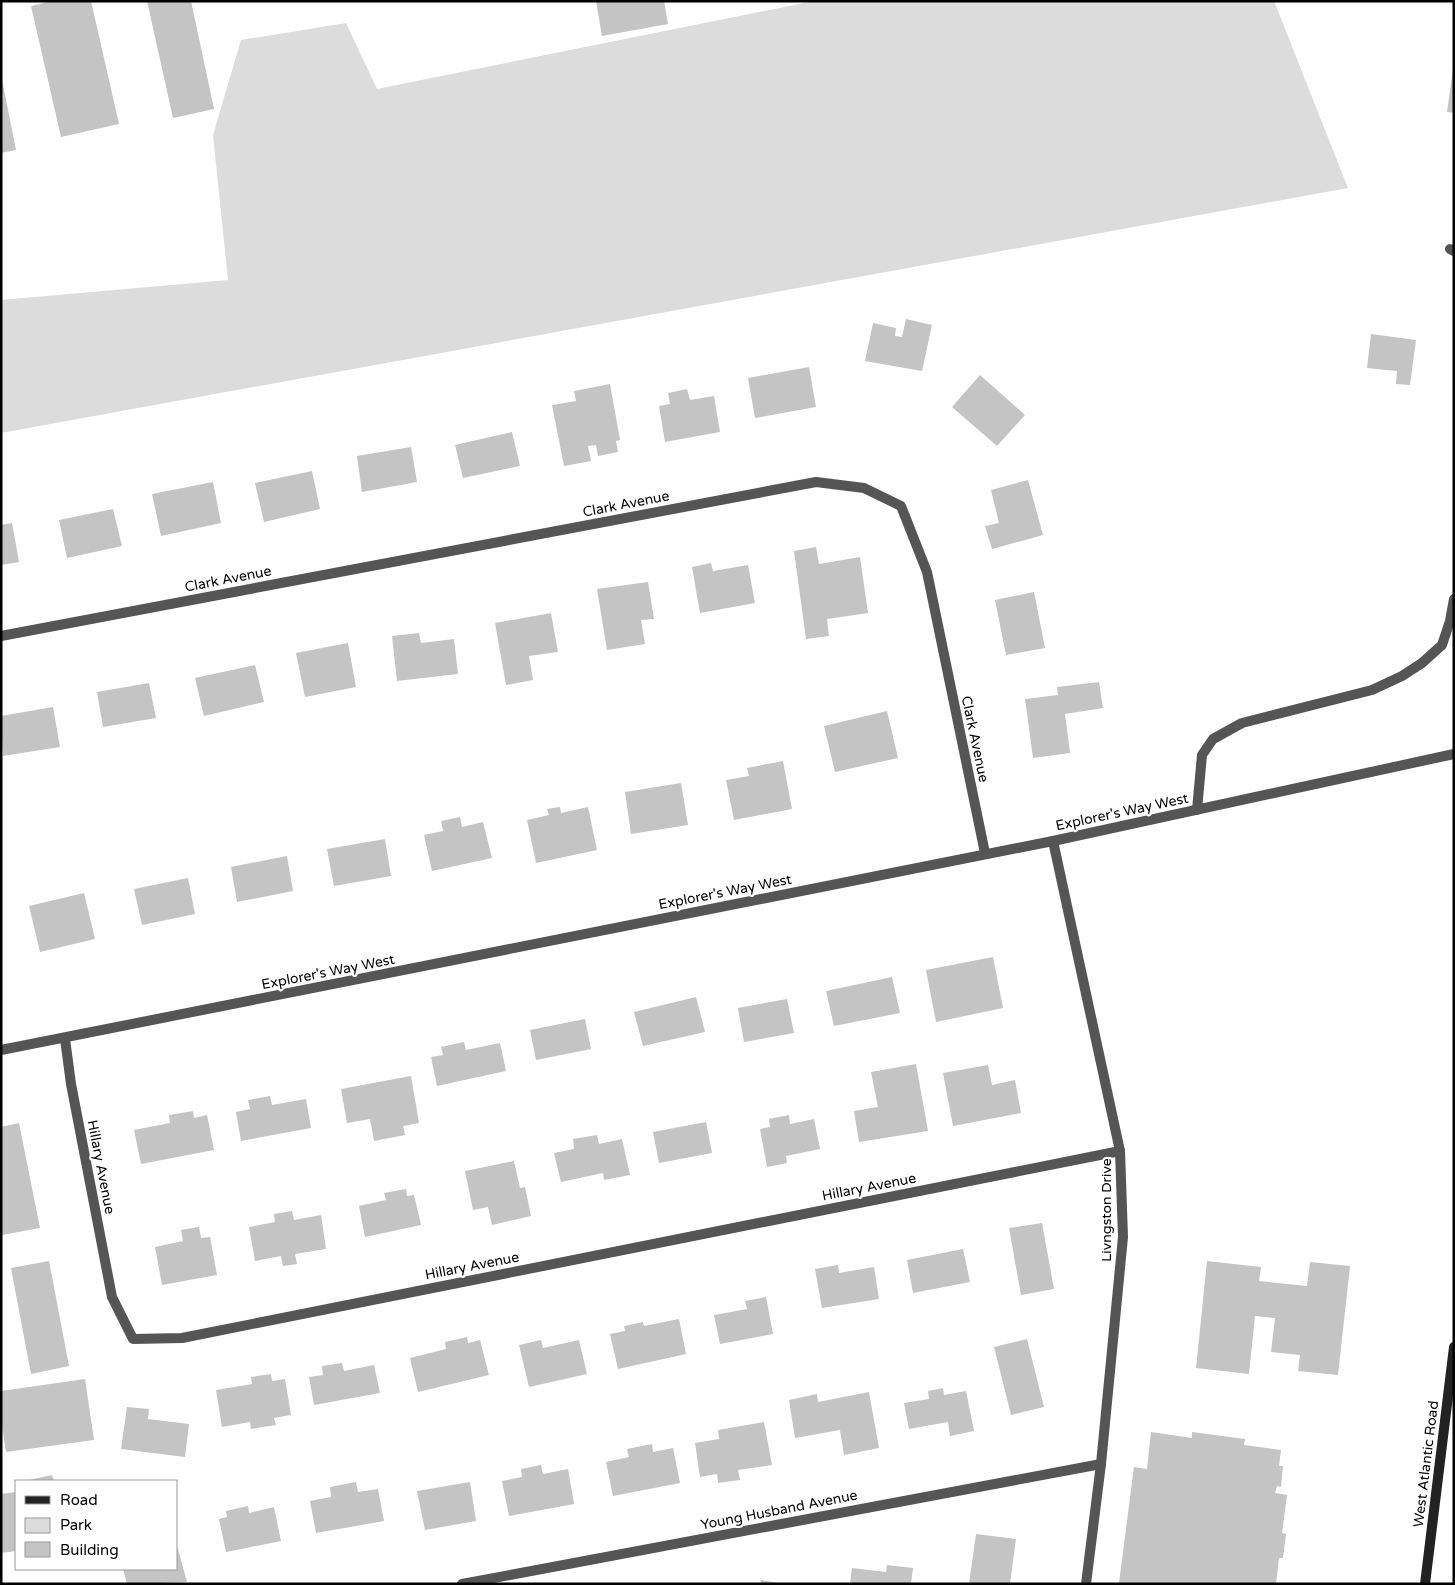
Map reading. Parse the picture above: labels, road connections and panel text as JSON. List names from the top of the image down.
{
  "streets": {
    "main road": ["West Atlantic Road"],
    "street": [
      "Clark Avenue",
      "Explorer's Way West",
      "Hillary Avenue",
      "Livngston Drive",
      "Young Husband Avenue"
    ]
  },
  "crossings": [
    ["Clark Avenue", "Explorer's Way West"],
    ["Explorer's Way West", "Hillary Avenue"],
    ["Explorer's Way West", "Livngston Drive"],
    ["Hillary Avenue", "Livngston Drive"],
    ["Livngston Drive", "Young Husband Avenue"]
  ],
  "legend": ["Road", "Park", "Building"]
}
